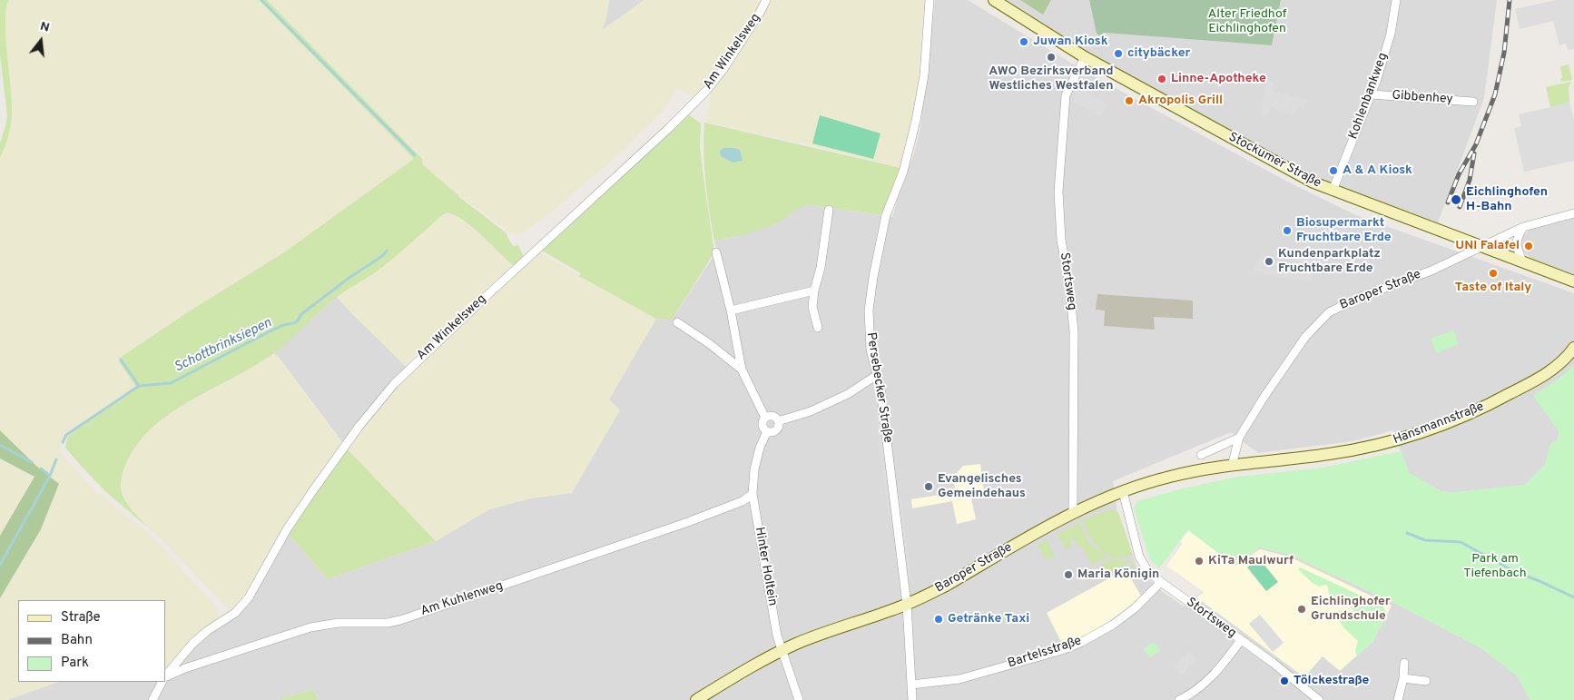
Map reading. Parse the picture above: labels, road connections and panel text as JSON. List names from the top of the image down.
{
  "streets": {
    "main road": ["Stockumer Straße", "Baroper Straße", "Hansmannstraße"],
    "street": [
      "Am Winkelsweg",
      "Kohlenbankweg",
      "Gibbenhey",
      "Stortsweg",
      "Persebecker Straße",
      "Hinter Holtein",
      "Am Kuhlenweg",
      "Bartelsstraße"
    ]
  },
  "crossings": [
    ["Kohlenbankweg", "Gibbenhey"],
    ["Kohlenbankweg", "Stockumer Straße"],
    ["Stockumer Straße", "Stortsweg"],
    ["Stockumer Straße", "Baroper Straße"],
    ["Stortsweg", "Baroper Straße"],
    ["Stortsweg", "Bartelsstraße"],
    ["Baroper Straße", "Persebecker Straße"],
    ["Baroper Straße", "Hansmannstraße"],
    ["Baroper Straße", "Hinter Holtein"],
    ["Persebecker Straße", "Hinter Holtein"],
    ["Persebecker Straße", "Bartelsstraße"],
    ["Hinter Holtein", "Am Kuhlenweg"]
  ],
  "water": ["Schottbrinksiepen"],
  "parks": ["Alter Friedhof Eichlinghofen", "Park am Tiefenbach"],
  "places": [
    "Juwan Kiosk",
    "citybäcker",
    "AWO Bezirksverband Westliches Westfalen",
    "Linne-Apotheke",
    "Akropolis Grill",
    "A & A Kiosk",
    "Eichlinghofen H-Bahn",
    "Biosupermarkt Fruchtbare Erde",
    "UNI Falafel",
    "Kundenparkplatz Fruchtbare Erde",
    "Taste of Italy",
    "Evangelisches Gemeindehaus",
    "KiTa Maulwurf",
    "Maria Königin",
    "Eichlinghofer Grundschule",
    "Getränke Taxi",
    "Tölckestraße"
  ],
  "legend": ["Straße", "Bahn", "Park"],
  "north": "top"
}
